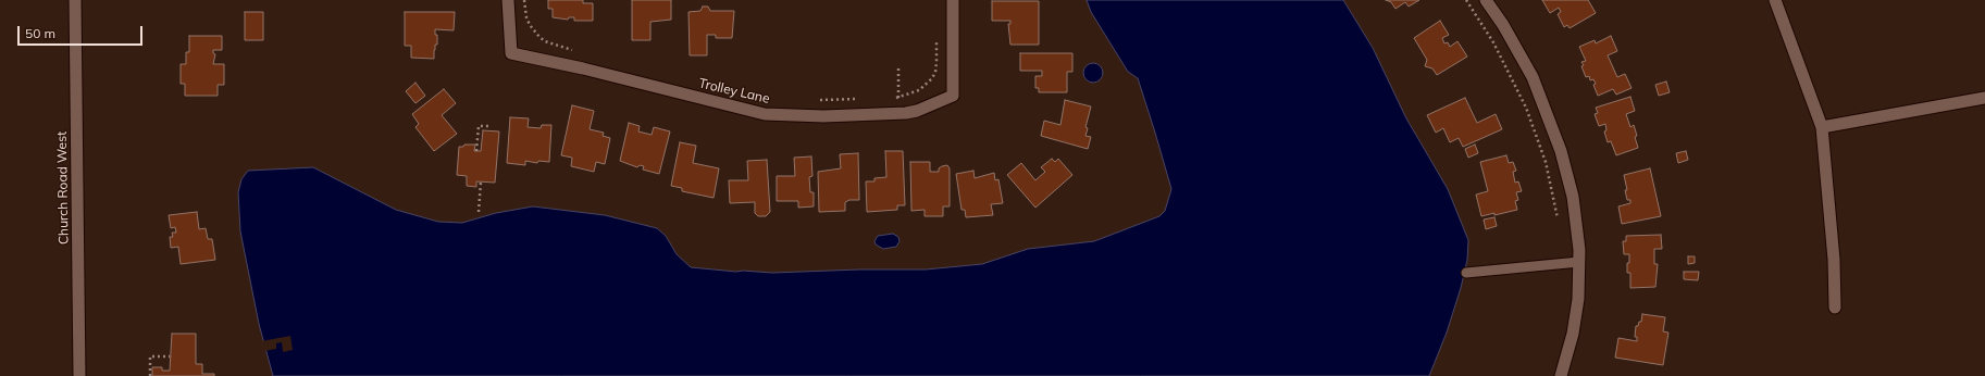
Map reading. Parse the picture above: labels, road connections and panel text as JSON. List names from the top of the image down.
{
  "streets": {
    "street": ["Trolley Lane", "Church Road West"]
  },
  "scale_bar": "50 m"
}
